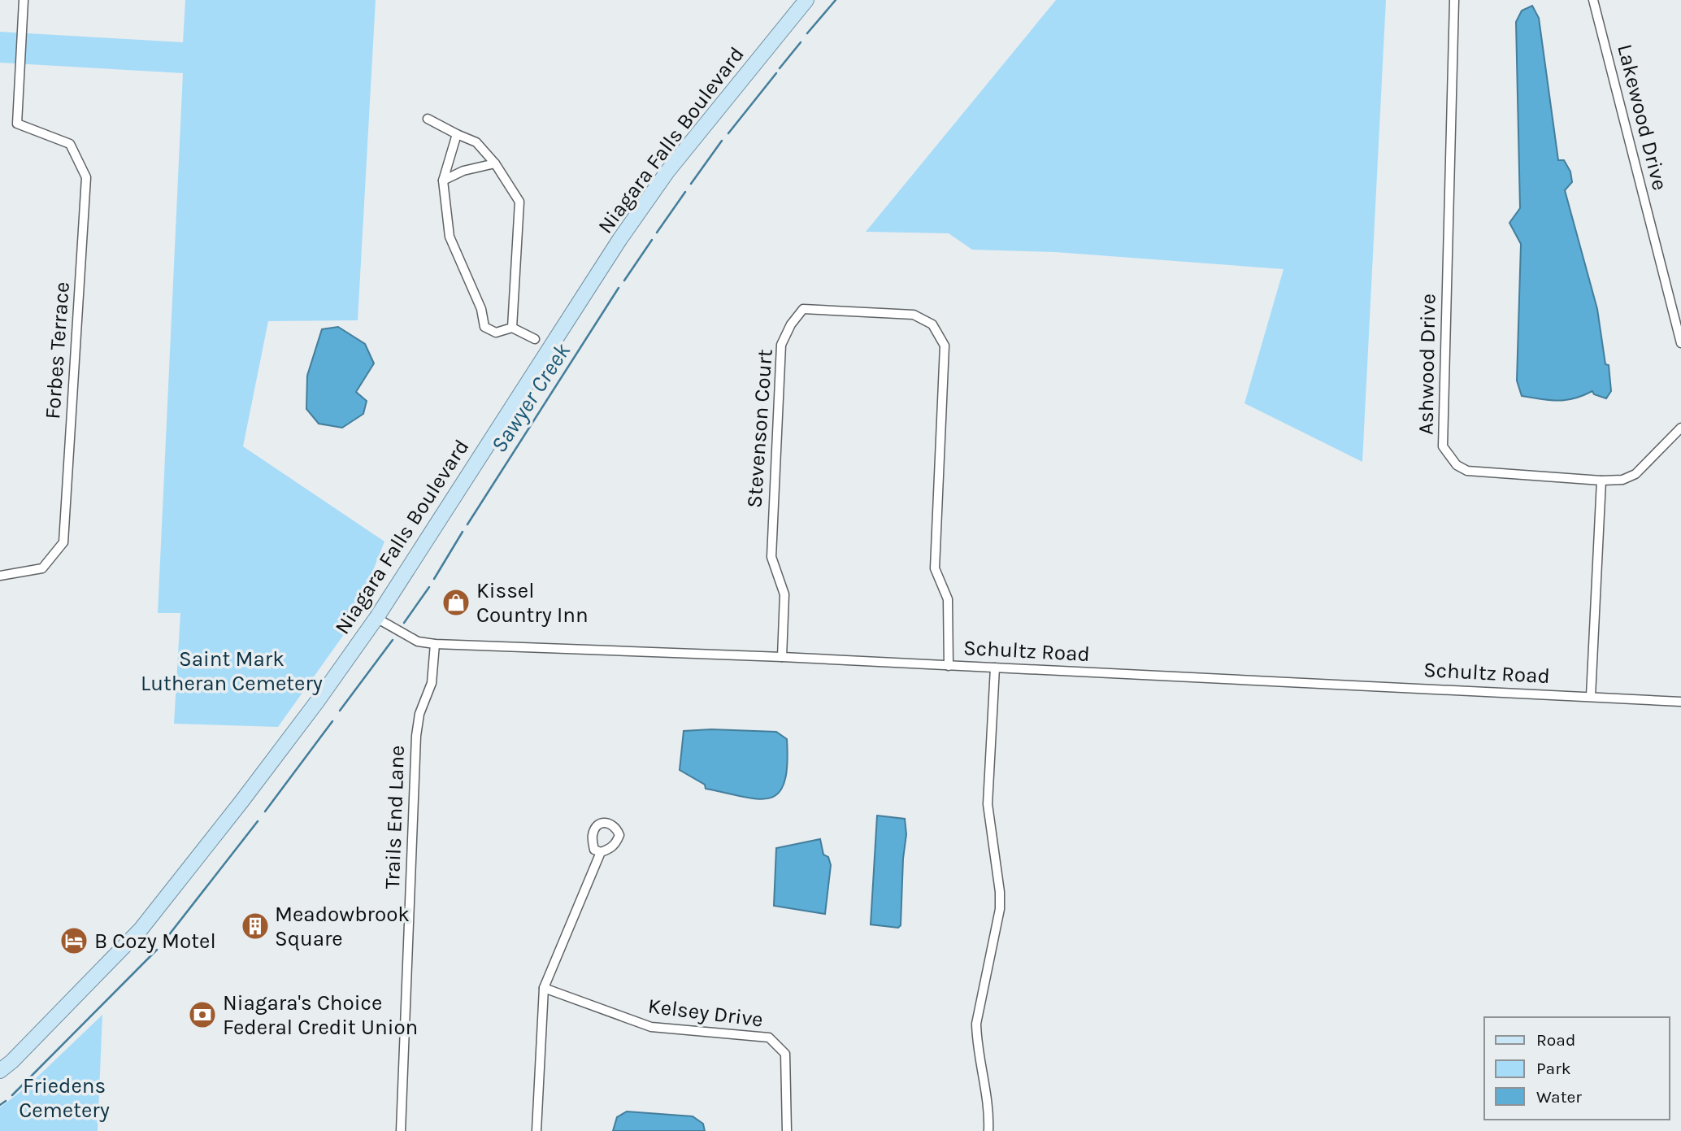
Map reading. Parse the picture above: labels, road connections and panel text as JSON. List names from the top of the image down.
{
  "streets": {
    "main road": ["Niagara Falls Boulevard"],
    "street": [
      "Lakewood Drive",
      "Forbes Terrace",
      "Ashwood Drive",
      "Stevenson Court",
      "Schultz Road",
      "Trails End Lane",
      "Kelsey Drive"
    ]
  },
  "crossings": [
    ["Niagara Falls Boulevard", "Schultz Road"],
    ["Stevenson Court", "Schultz Road"],
    ["Schultz Road", "Trails End Lane"]
  ],
  "water": ["Sawyer Creek"],
  "parks": ["Saint Mark Lutheran Cemetery", "Friedens Cemetery"],
  "places": {
    "shop": ["Kissel Country Inn"],
    "building": ["Meadowbrook Square"],
    "hotel": ["B Cozy Motel"],
    "bank": ["Niagara's Choice Federal Credit Union"]
  },
  "legend": ["Road", "Park", "Water"]
}
